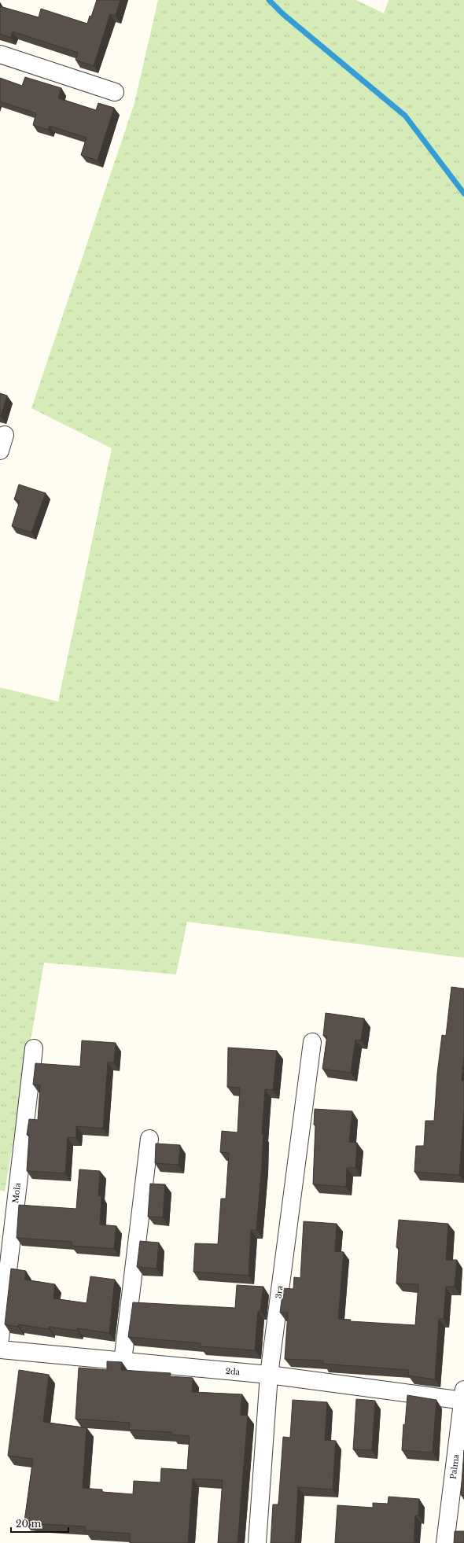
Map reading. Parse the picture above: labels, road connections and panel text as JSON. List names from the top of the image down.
{
  "streets": {
    "street": [
      "Mola",
      "3ra",
      "2da",
      "Palma"
    ]
  },
  "crossings": [
    ["3ra", "2da"],
    ["2da", "Palma"]
  ],
  "scale_bar": "20 m"
}
